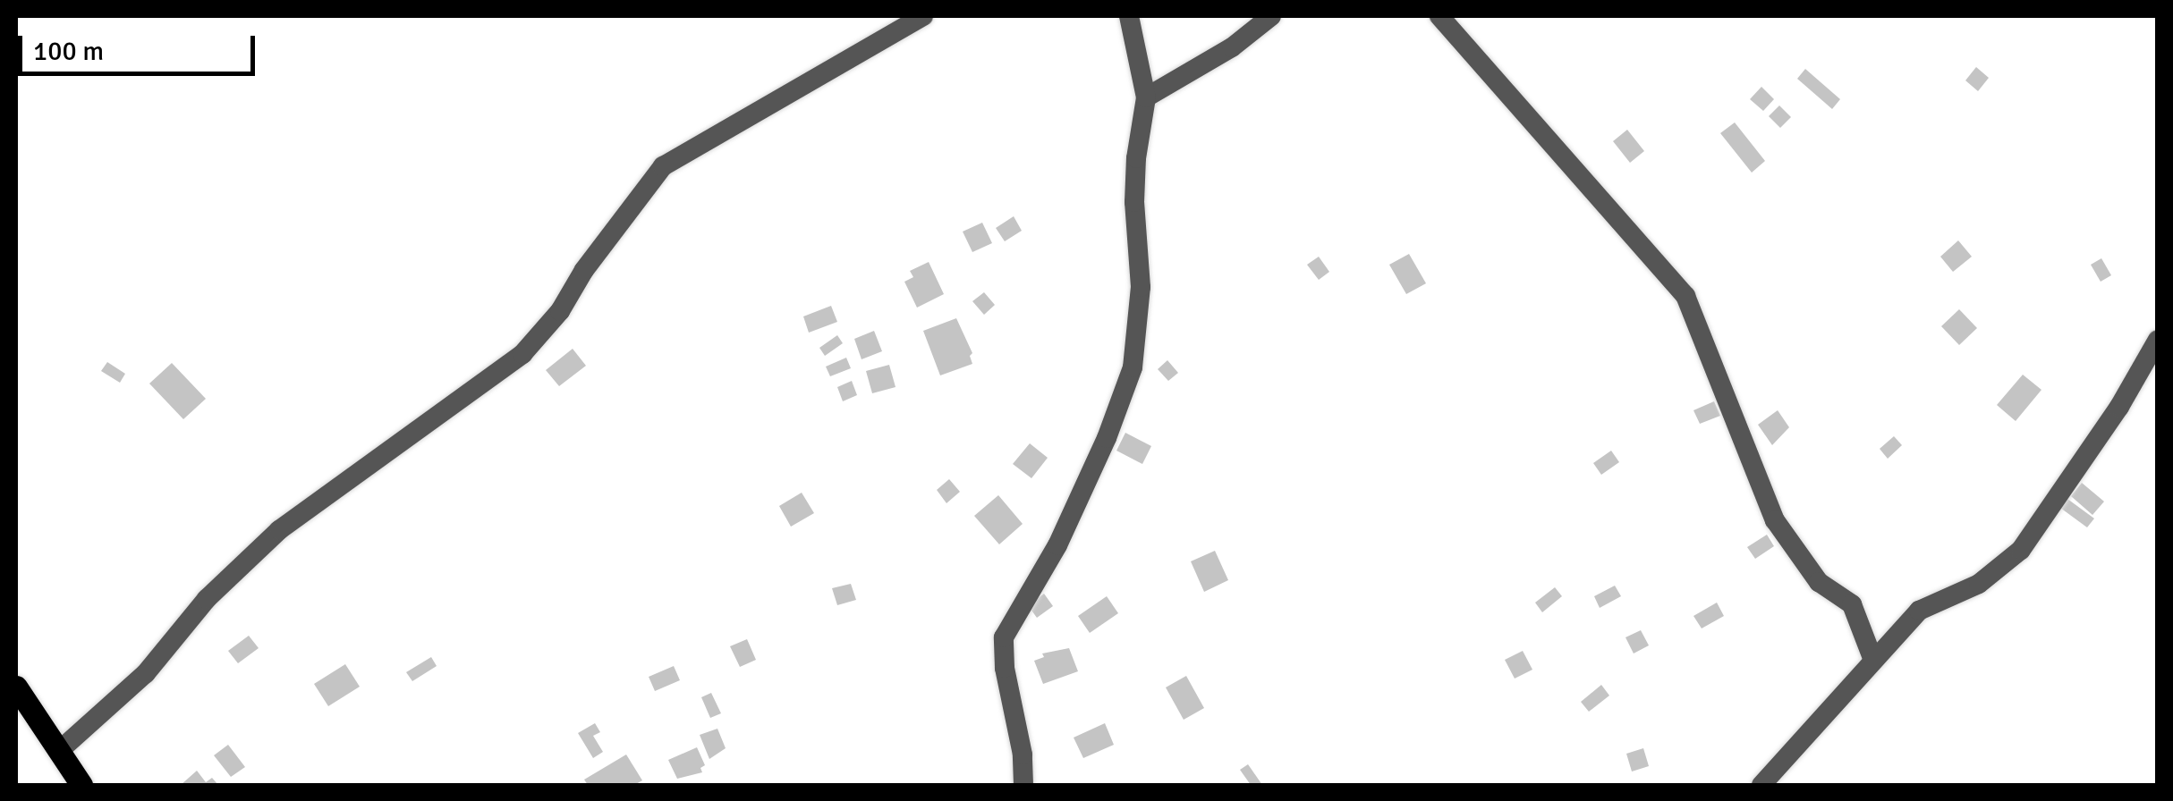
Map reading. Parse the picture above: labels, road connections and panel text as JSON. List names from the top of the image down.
{
  "scale_bar": "100 m"
}
